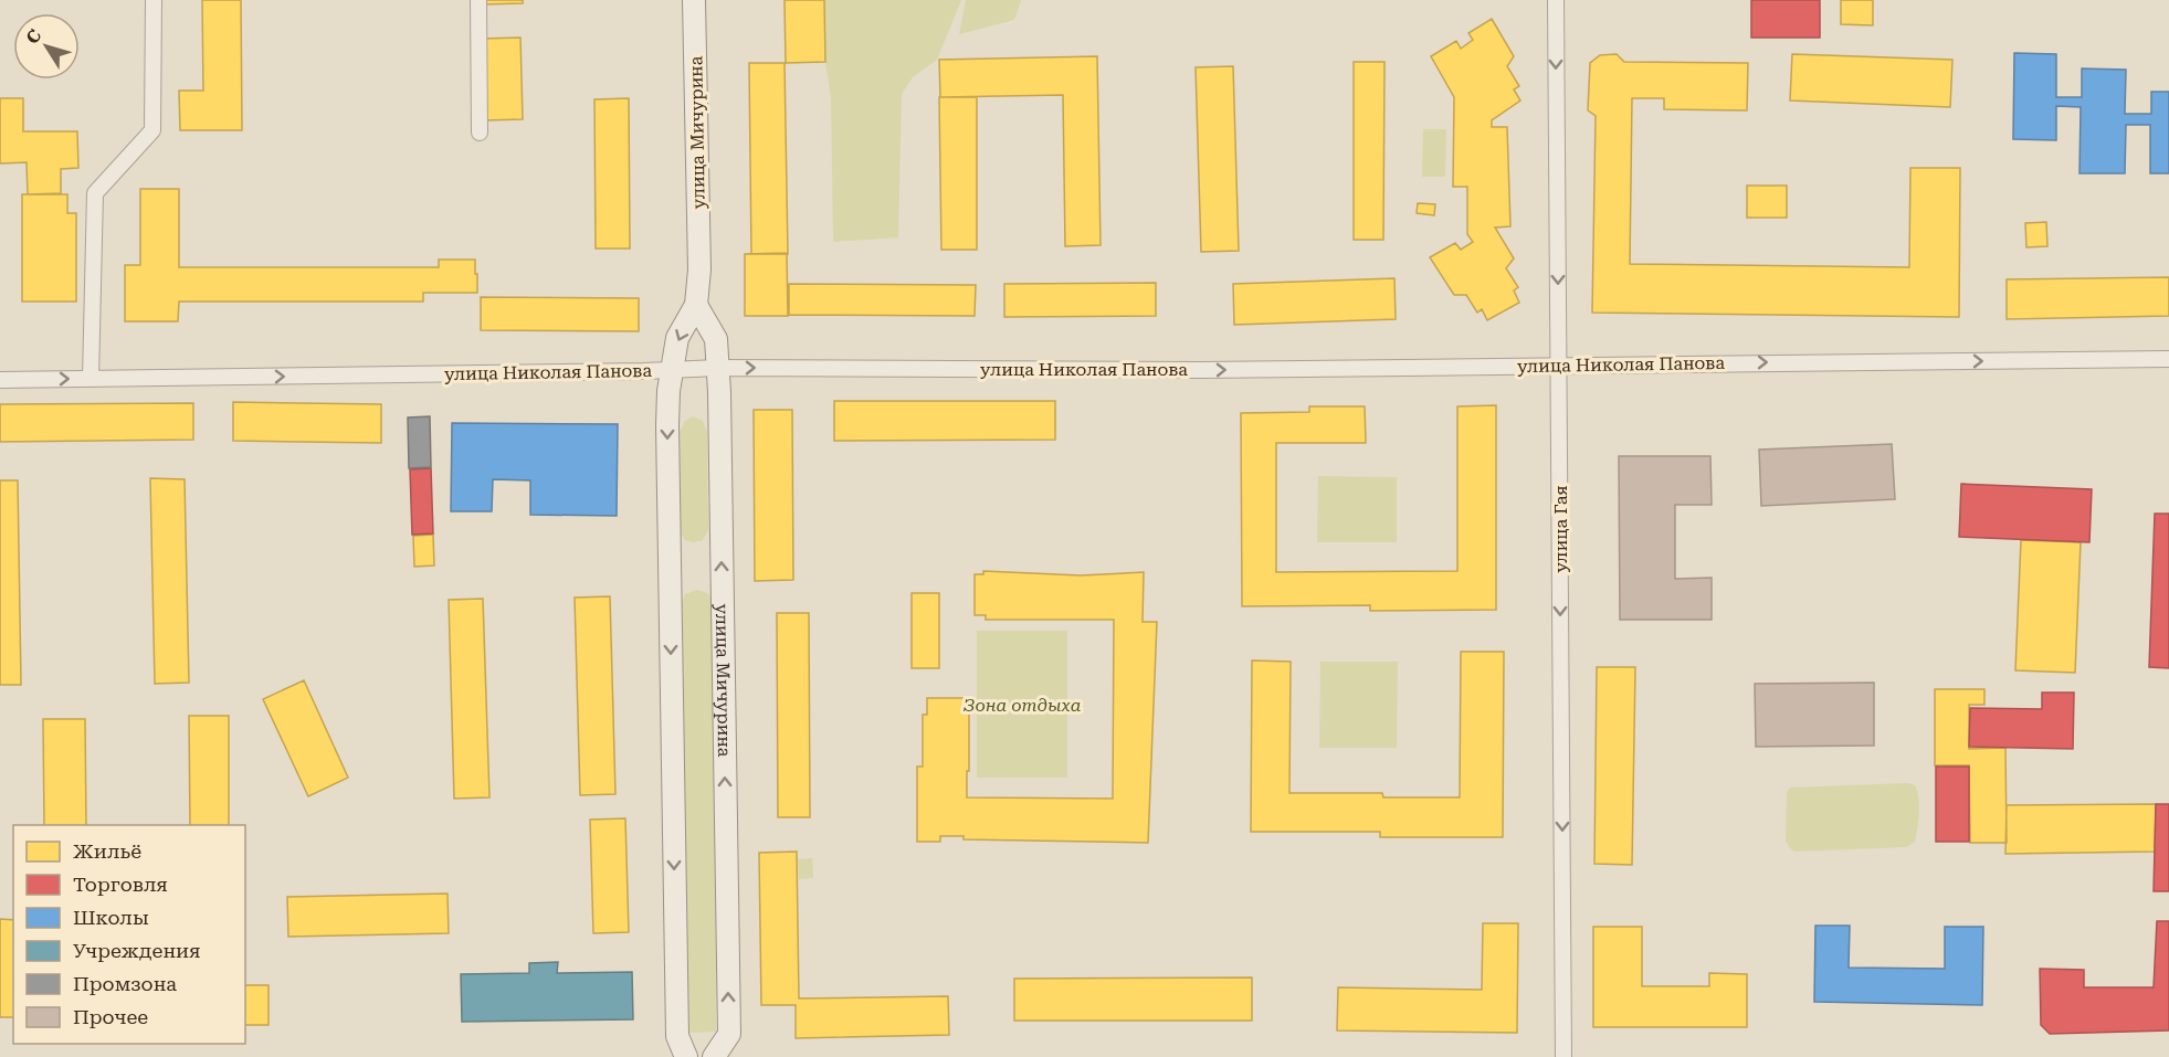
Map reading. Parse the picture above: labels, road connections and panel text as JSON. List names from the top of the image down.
{
  "streets": {
    "main road": ["улица Мичурина"],
    "street": ["улица Николая Панова", "улица Гая"]
  },
  "crossings": [
    ["улица Мичурина", "улица Николая Панова"],
    ["улица Николая Панова", "улица Гая"]
  ],
  "one_way": ["улица Николая Панова", "улица Гая"],
  "parks": ["Зона отдыха"],
  "legend": [
    "Жильё",
    "Торговля",
    "Школы",
    "Учреждения",
    "Промзона",
    "Прочее"
  ],
  "north": "top left"
}
